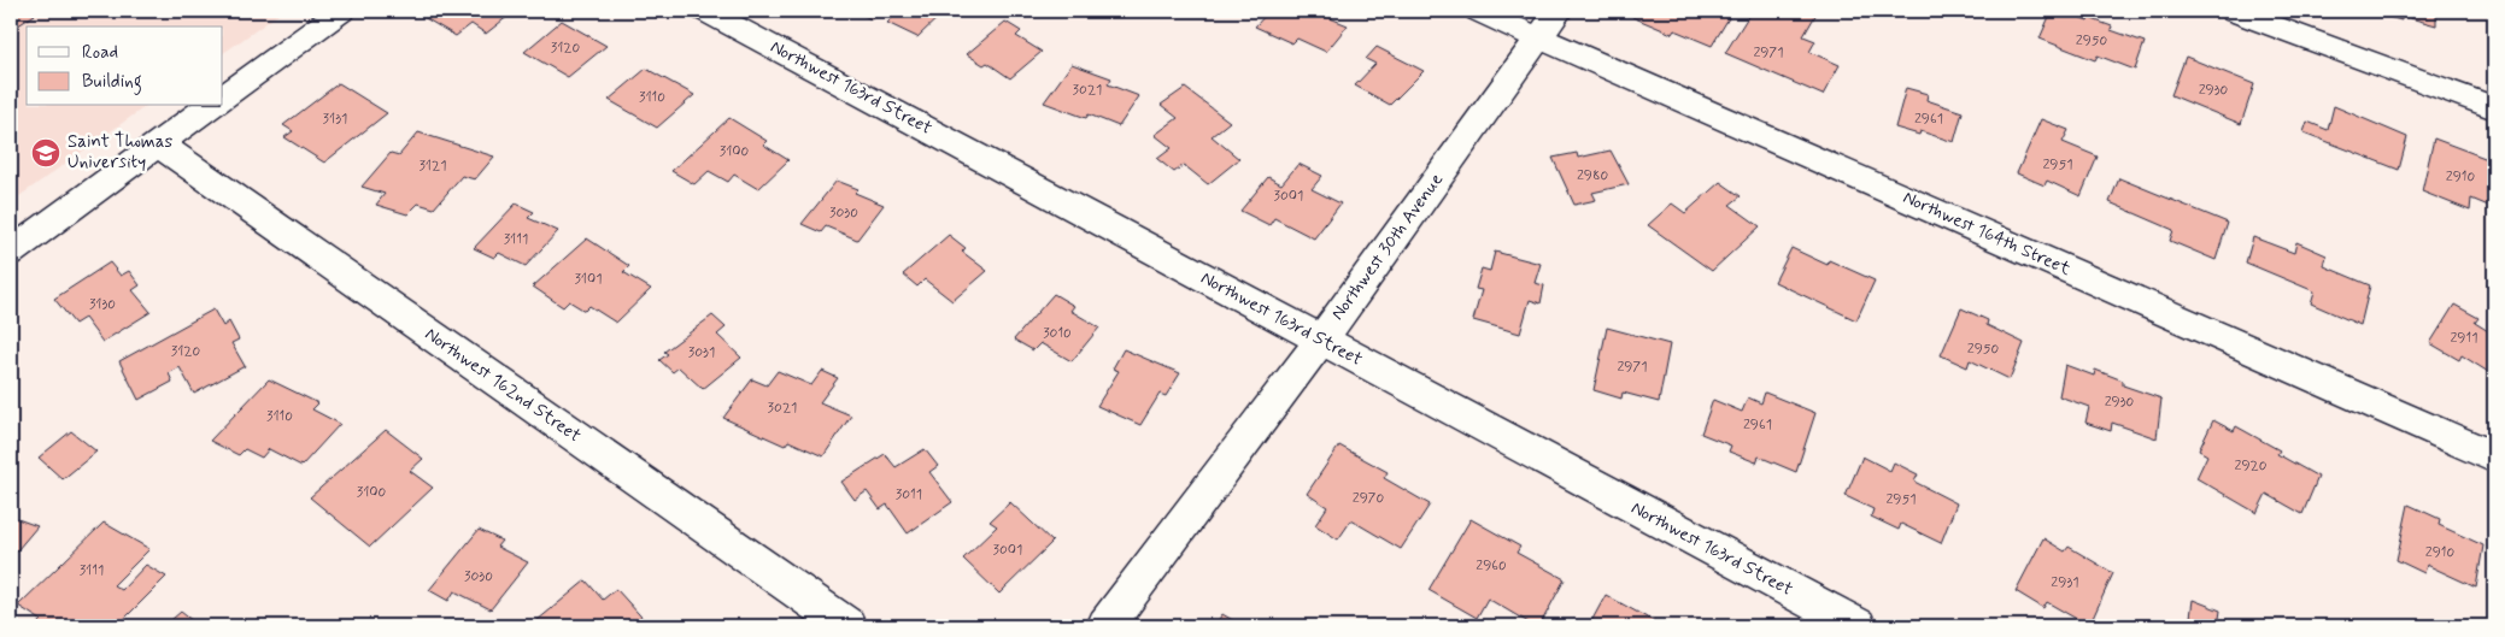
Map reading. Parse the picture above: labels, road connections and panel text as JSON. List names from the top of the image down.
{
  "streets": {
    "street": [
      "Northwest 163rd Street",
      "Northwest 164th Street",
      "Northwest 30th Avenue",
      "Northwest 162nd Street"
    ]
  },
  "crossings": [
    ["Northwest 163rd Street", "Northwest 30th Avenue"],
    ["Northwest 164th Street", "Northwest 30th Avenue"]
  ],
  "places": {
    "school or university": ["Saint Thomas University"]
  },
  "house_numbers": [
    "2950",
    "3120",
    "2971",
    "3021",
    "2930",
    "3110",
    "3131",
    "2961",
    "3100",
    "2951",
    "3121",
    "2980",
    "2910",
    "3001",
    "3030",
    "3111",
    "3101",
    "3130",
    "3010",
    "2911",
    "2950",
    "3120",
    "3031",
    "2971",
    "2930",
    "3021",
    "3110",
    "2961",
    "2920",
    "3100",
    "3011",
    "2970",
    "2951",
    "3001",
    "2910",
    "2960",
    "3111",
    "3030",
    "2931"
  ],
  "legend": ["Road", "Building"]
}
